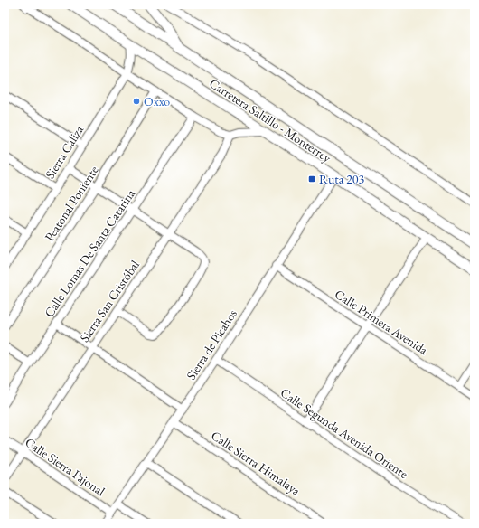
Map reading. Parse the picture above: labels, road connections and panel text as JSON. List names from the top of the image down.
{
  "streets": {
    "main road": ["Carretera Saltillo - Monterrey"],
    "street": [
      "Sierra Caliza",
      "Peatonal Poniente",
      "Calle Lomas De Santa Catarina",
      "Sierra San Cristóbal",
      "Calle Primera Avenida",
      "Sierra de Picahos",
      "Calle Segunda Avenida Oriente",
      "Calle Sierra Himalaya",
      "Calle Sierra Pajonal"
    ]
  },
  "crossings": [
    ["Carretera Saltillo - Monterrey", "Sierra Caliza"],
    ["Carretera Saltillo - Monterrey", "Sierra de Picahos"],
    ["Sierra San Cristóbal", "Calle Sierra Pajonal"],
    ["Calle Primera Avenida", "Sierra de Picahos"],
    ["Sierra de Picahos", "Calle Segunda Avenida Oriente"],
    ["Sierra de Picahos", "Calle Sierra Himalaya"],
    ["Sierra de Picahos", "Calle Sierra Pajonal"]
  ],
  "places": {
    "other": ["Oxxo"],
    "transit": ["Ruta 203"]
  }
}
